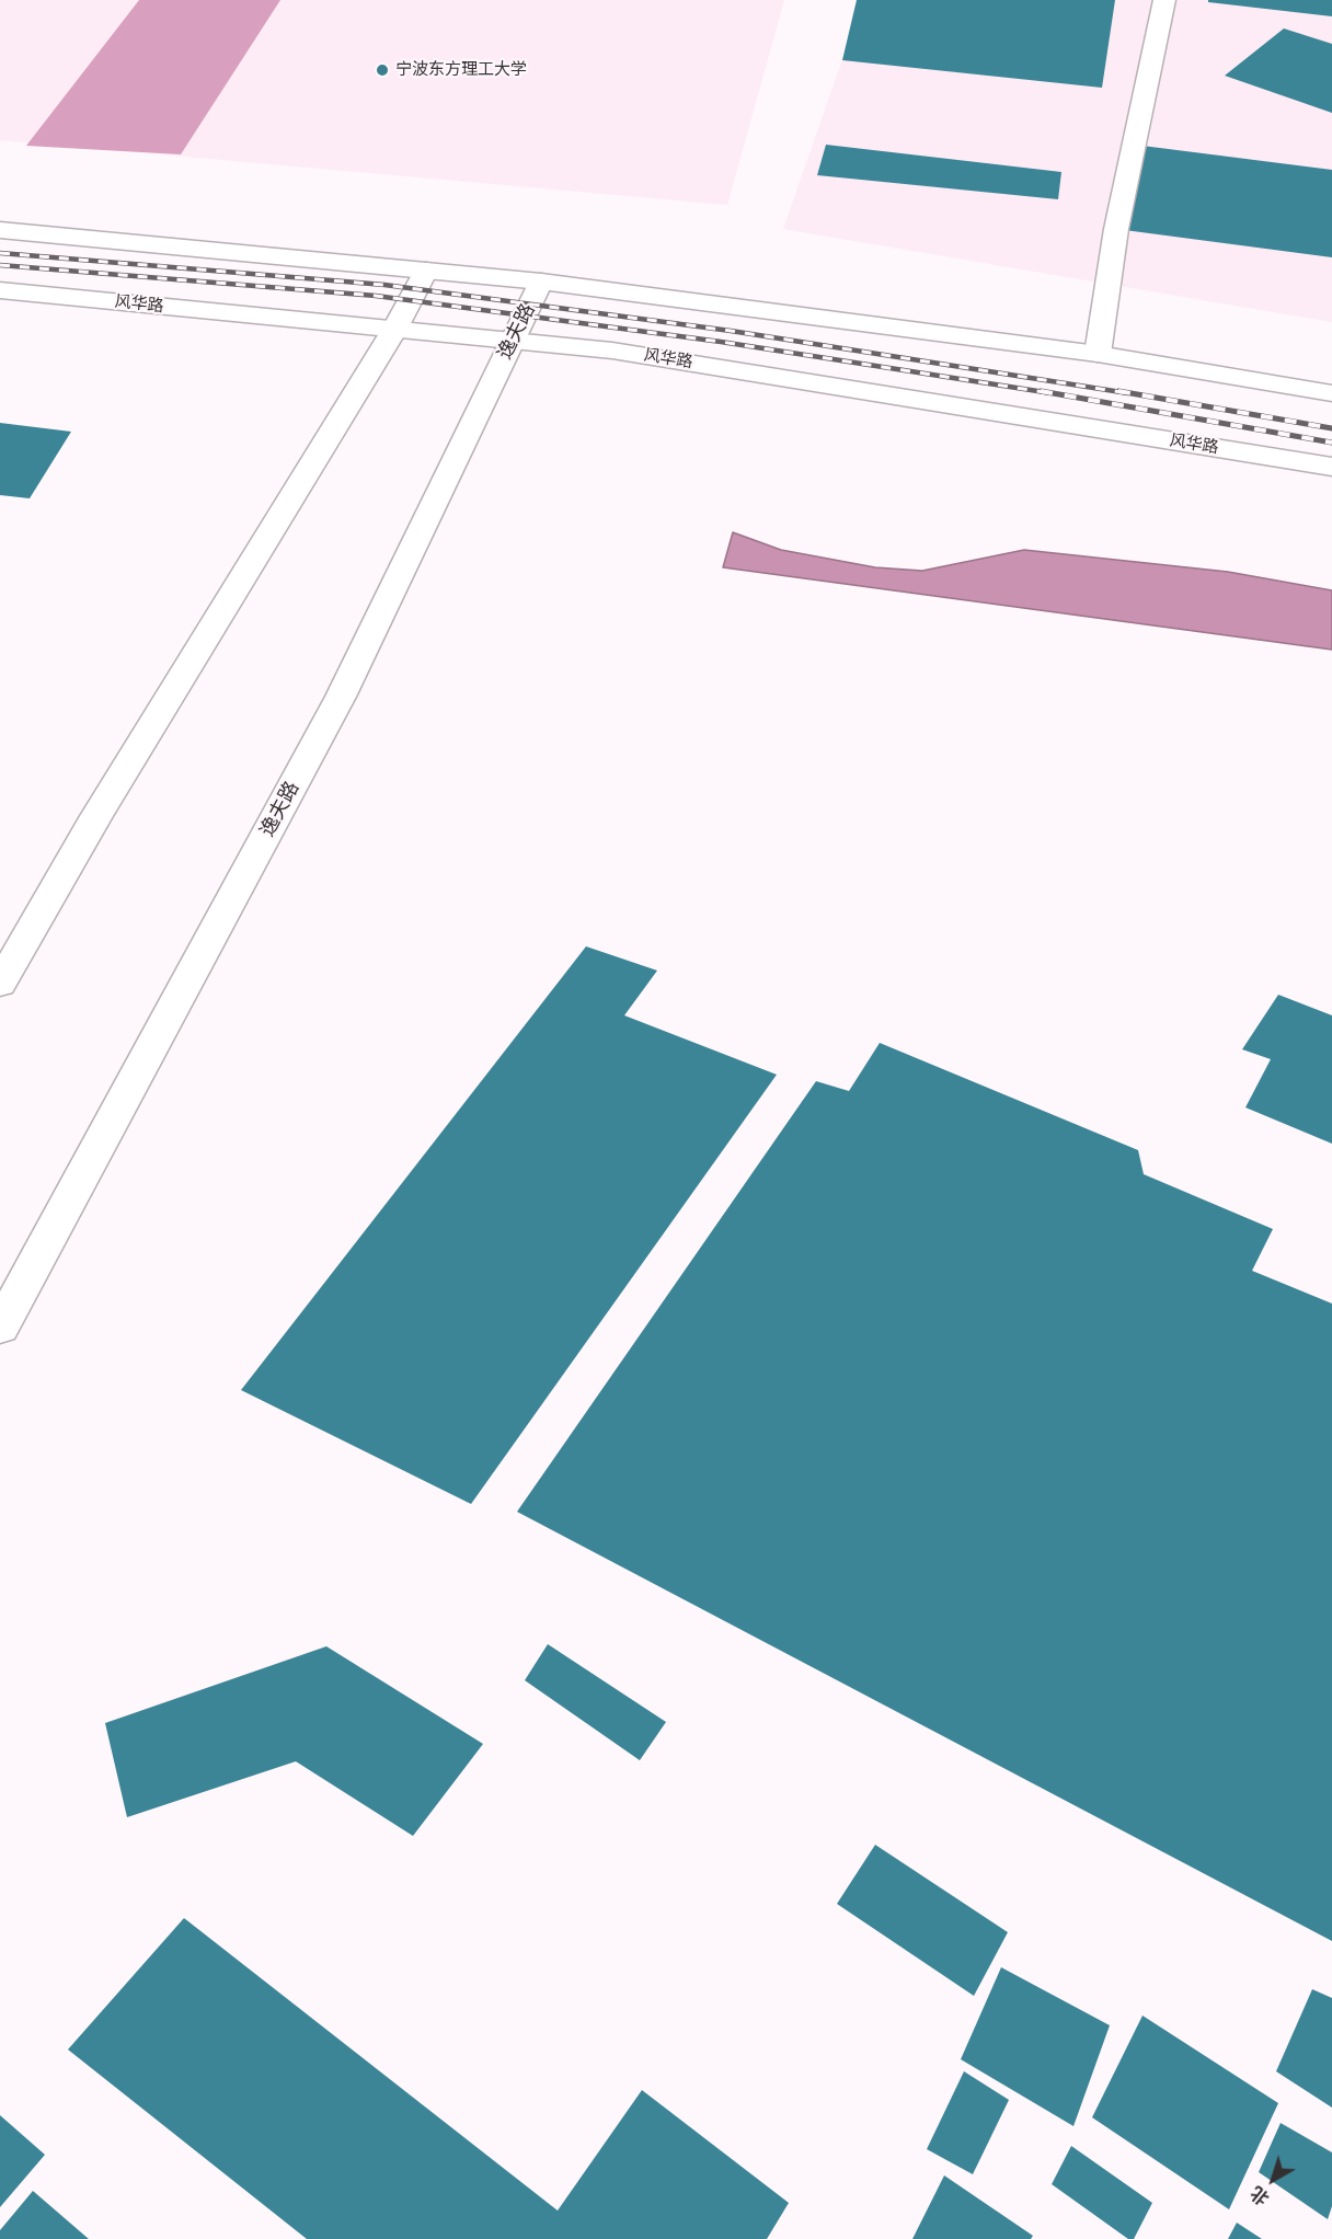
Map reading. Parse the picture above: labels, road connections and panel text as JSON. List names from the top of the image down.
{
  "streets": {
    "main road": ["风华路", "逸夫路"]
  },
  "crossings": [
    ["风华路", "逸夫路"]
  ],
  "places": ["宁波东方理工大学"],
  "north": "bottom left"
}
